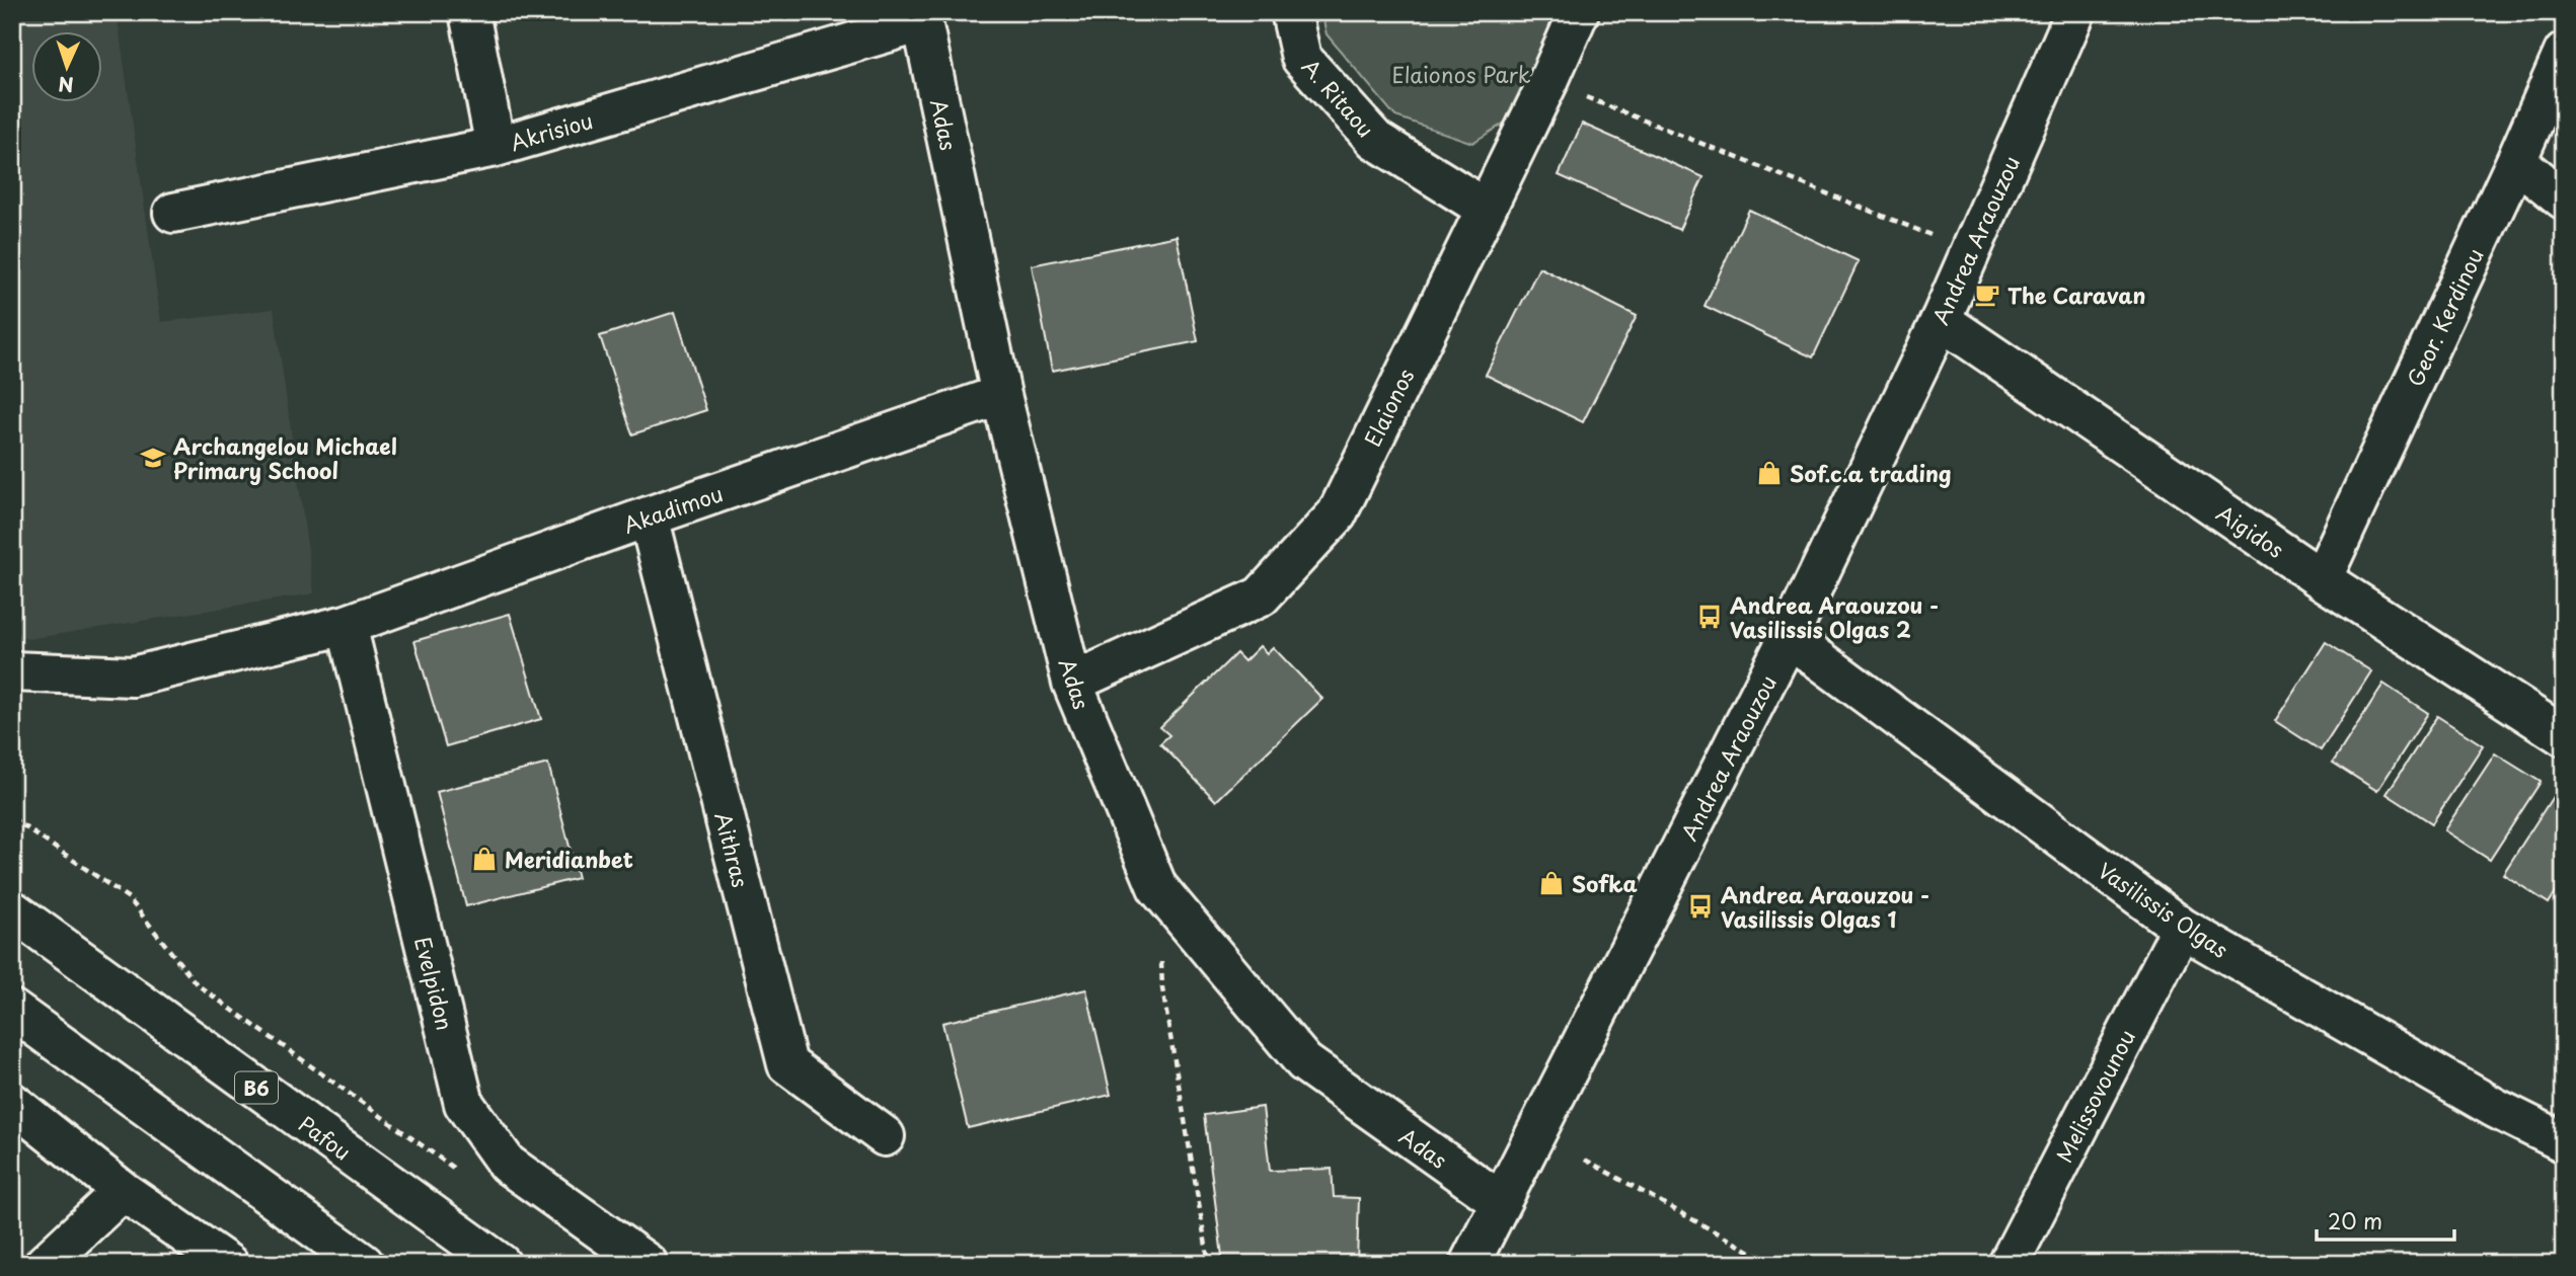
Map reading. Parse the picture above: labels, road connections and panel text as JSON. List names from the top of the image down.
{
  "streets": {
    "street": [
      "A. Ritaou",
      "Adas",
      "Akrisiou",
      "Andrea Araouzou",
      "Geor. Kerdinou",
      "Elaionos",
      "Akadimou",
      "Aigidos",
      "Aithras",
      "Vasilissis Olgas",
      "Evelpidon",
      "B6",
      "Melissovounou",
      "Pafou"
    ]
  },
  "crossings": [
    ["A. Ritaou", "Elaionos"],
    ["Adas", "Akrisiou"],
    ["Adas", "Andrea Araouzou"],
    ["Adas", "Elaionos"],
    ["Adas", "Akadimou"],
    ["Andrea Araouzou", "Aigidos"],
    ["Andrea Araouzou", "Vasilissis Olgas"],
    ["Geor. Kerdinou", "Aigidos"],
    ["Akadimou", "Aithras"],
    ["Akadimou", "Evelpidon"],
    ["Vasilissis Olgas", "Melissovounou"]
  ],
  "parks": ["Elaionos Park"],
  "places": {
    "cafe": ["The Caravan"],
    "school or university": ["Archangelou Michael Primary School"],
    "shop": ["Sof.c.a trading", "Meridianbet", "Sofka"],
    "bus stop": ["Andrea Araouzou - Vasilissis Olgas 2", "Andrea Araouzou - Vasilissis Olgas 1"]
  },
  "scale_bar": "20 m",
  "north": "bottom"
}
